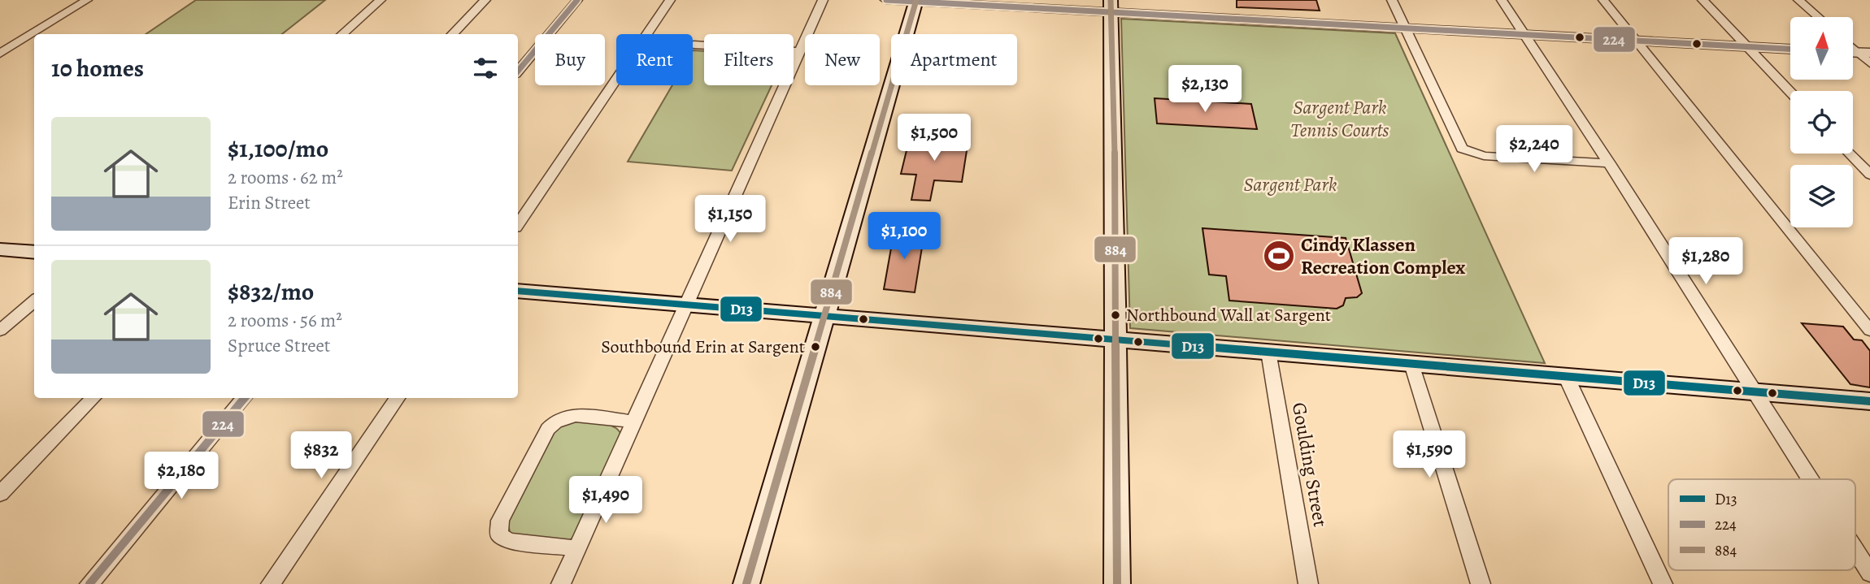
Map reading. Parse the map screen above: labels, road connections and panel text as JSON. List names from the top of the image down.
{
  "streets": {
    "street": ["Goulding Street"]
  },
  "parks": ["Sargent Park Tennis Courts", "Sargent Park"],
  "places": {
    "sports": ["Cindy Klassen Recreation Complex"],
    "other": ["Northbound Wall at Sargent", "Southbound Erin at Sargent"]
  },
  "lines": ["transit line 224", "transit line 884", "transit line D13"],
  "legend": ["D13", "224", "884"],
  "north": "top",
  "page": {
    "chip": [
      "Buy",
      "Rent",
      "Filters",
      "New",
      "Apartment"
    ],
    "heading": "10 homes",
    "price": [
      "$2,130",
      "$1,500",
      "$2,240",
      "$1,150",
      "$1,100",
      "$1,280",
      "$1,590",
      "$832",
      "$2,180",
      "$1,490"
    ],
    "list": [
      {
        "name": "$1,100/mo",
        "note": "2 rooms · 62 m² · Erin Street"
      },
      {
        "name": "$832/mo",
        "note": "2 rooms · 56 m² · Spruce Street"
      }
    ]
  }
}
